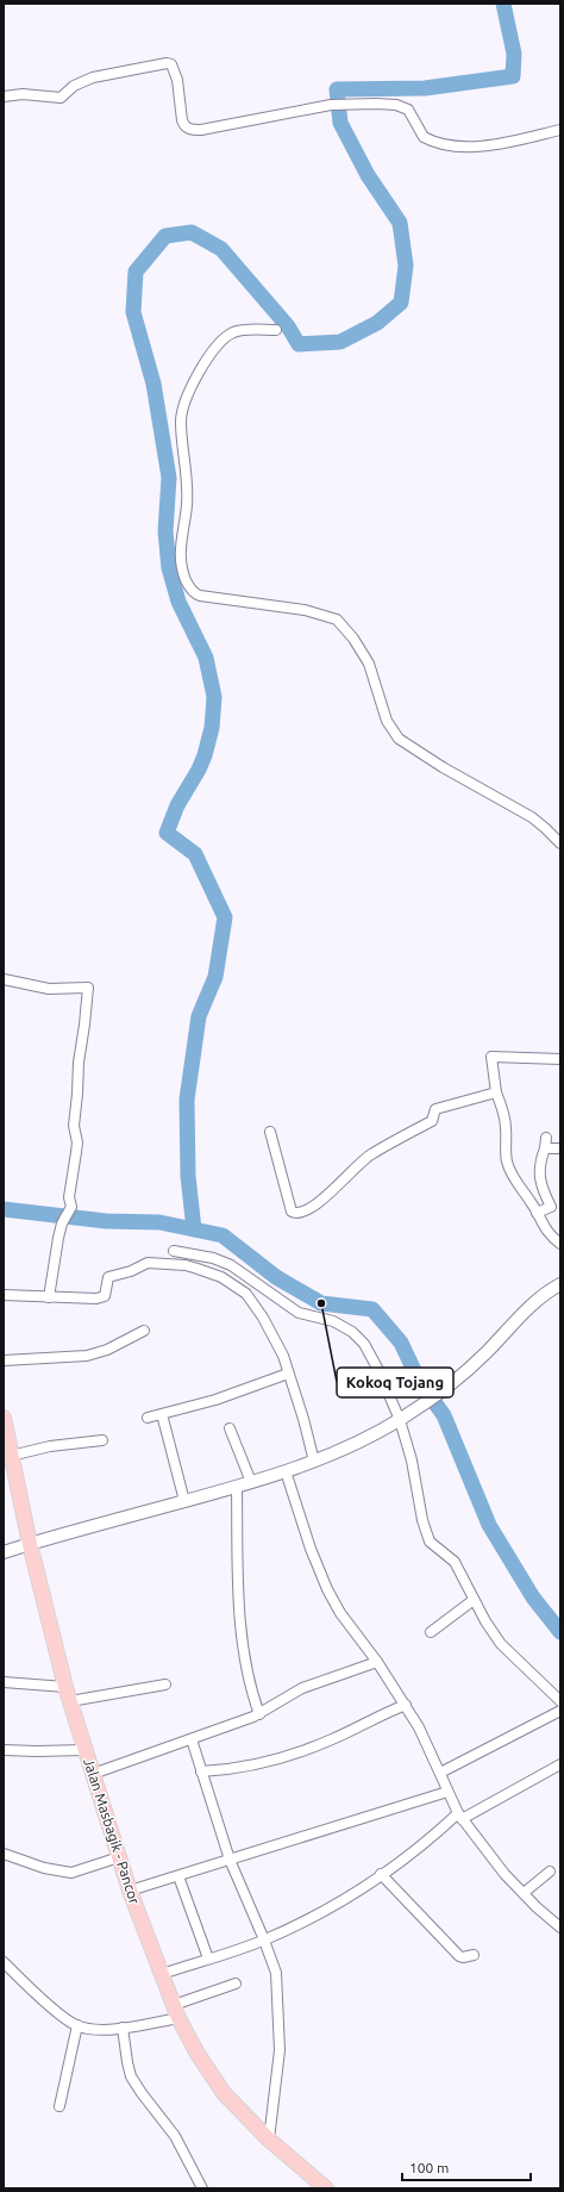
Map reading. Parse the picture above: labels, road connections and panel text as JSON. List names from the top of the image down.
{
  "streets": {
    "main road": ["Jalan Masbagik - Pancor"]
  },
  "places": ["Kokoq Tojang"],
  "scale_bar": "100 m"
}
